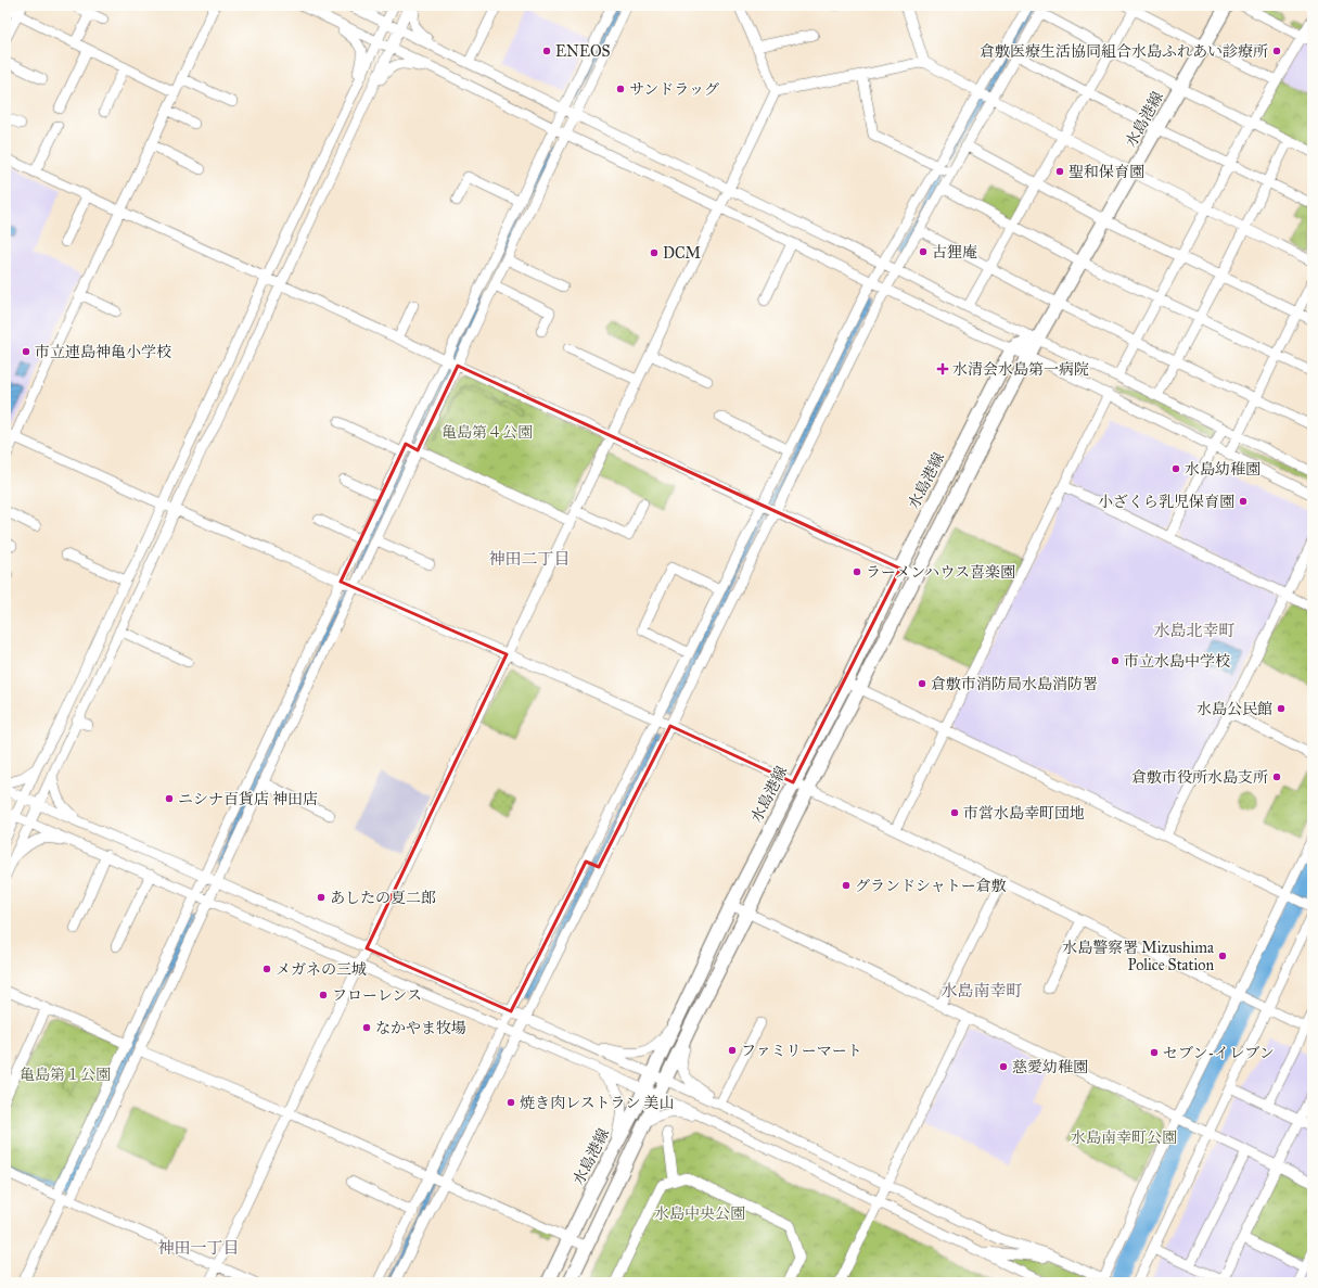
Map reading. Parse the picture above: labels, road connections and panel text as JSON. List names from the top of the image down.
{
  "streets": {
    "main road": ["水島港線"]
  },
  "districts": [
    "神田二丁目",
    "水島北幸町",
    "水島南幸町",
    "神田一丁目"
  ],
  "parks": [
    "亀島第４公園",
    "亀島第１公園",
    "水島南幸町公園",
    "水島中央公園"
  ],
  "places": {
    "other": [
      "ENEOS",
      "倉敷医療生活協同組合水島ふれあい診療所",
      "サンドラッグ",
      "聖和保育園",
      "古狸庵",
      "DCM",
      "市立連島神亀小学校",
      "水島幼稚園",
      "小ざくら乳児保育園",
      "ラーメンハウス喜楽園",
      "市立水島中学校",
      "倉敷市消防局水島消防署",
      "水島公民館",
      "倉敷市役所水島支所",
      "ニシナ百貨店 神田店",
      "市営水島幸町団地",
      "グランドシャトー倉敷",
      "あしたの夏二郎",
      "水島警察署 Mizushima Police Station",
      "メガネの三城",
      "フローレンス",
      "なかやま牧場",
      "ファミリーマート",
      "セブン-イレブン",
      "慈愛幼稚園",
      "焼き肉レストラン 美山"
    ],
    "health": ["水清会水島第一病院"]
  }
}
